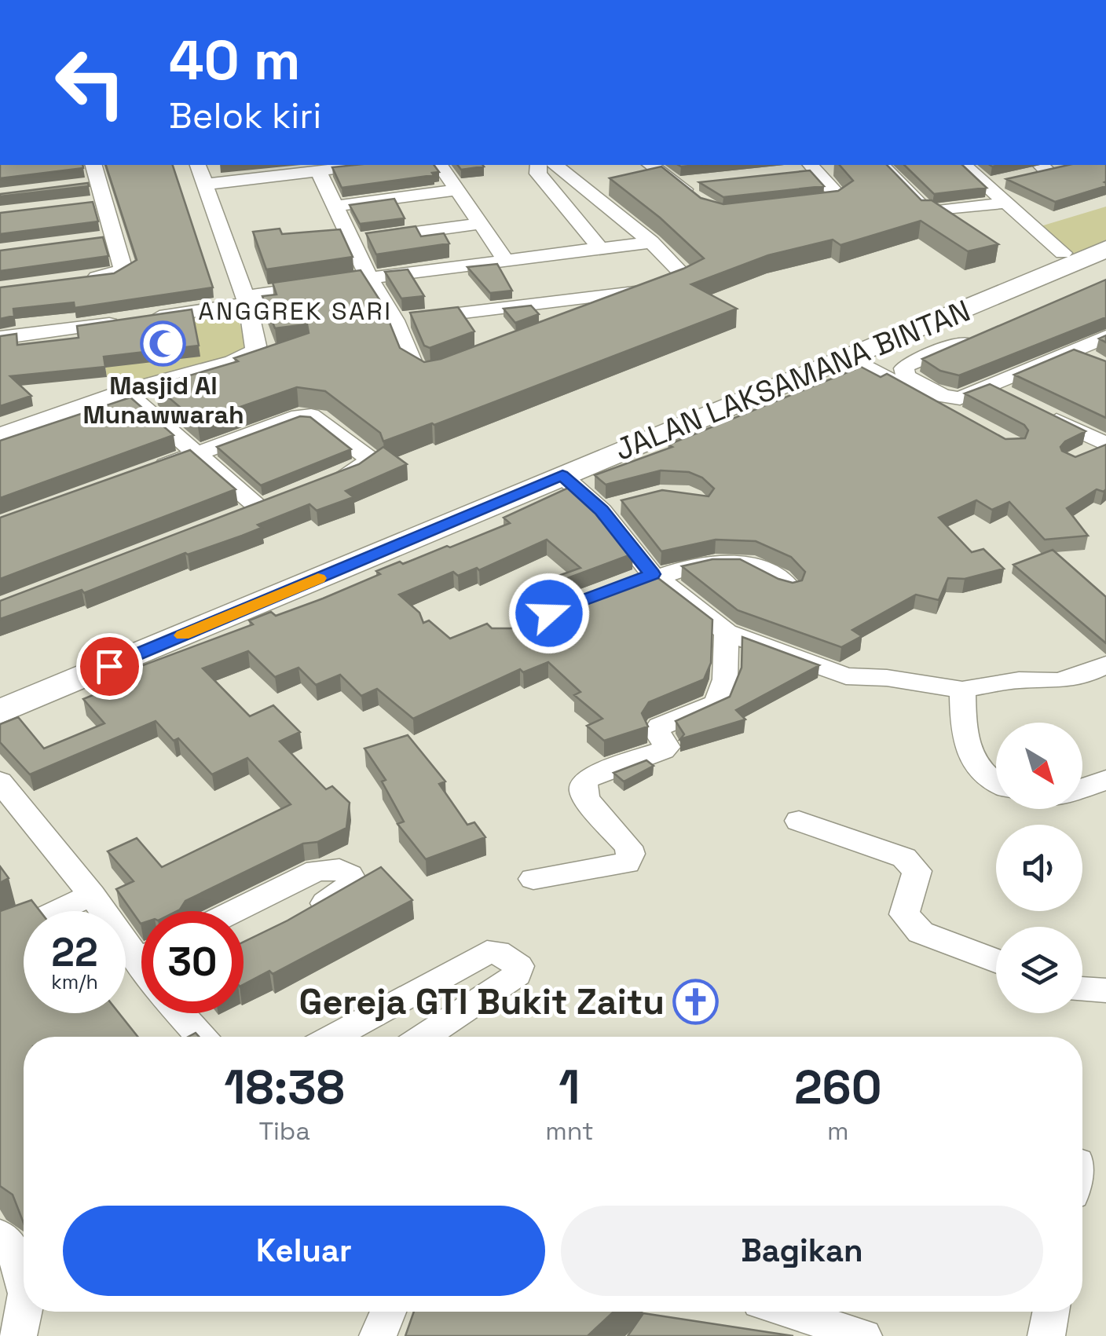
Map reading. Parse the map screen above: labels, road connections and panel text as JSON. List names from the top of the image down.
{
  "streets": {
    "main road": ["JALAN LAKSAMANA BINTAN"]
  },
  "districts": ["ANGGREK SARI"],
  "places": {
    "mosque": ["Masjid Al Munawwarah"],
    "church": ["Gereja GTI Bukit Zaitu"]
  },
  "north": "bottom right",
  "page": {
    "turn": ["40 m", "Belok kiri"],
    "speed": "22 km/h",
    "limit": "30",
    "eta": [
      "18:38",
      "Tiba",
      "1",
      "mnt",
      "260",
      "m"
    ],
    "buttons": ["Keluar", "Bagikan"]
  }
}
